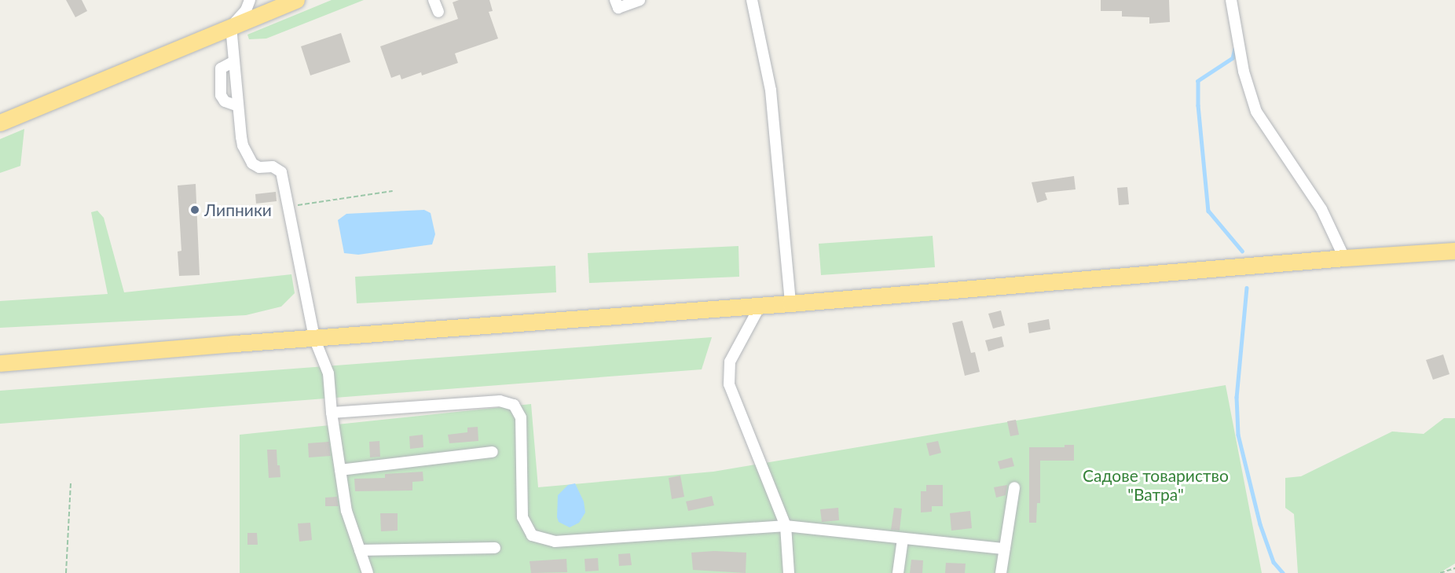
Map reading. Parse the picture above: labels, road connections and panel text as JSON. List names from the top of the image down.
{
  "parks": ["Садове товариство \"Ватра\""],
  "places": ["Липники"]
}
